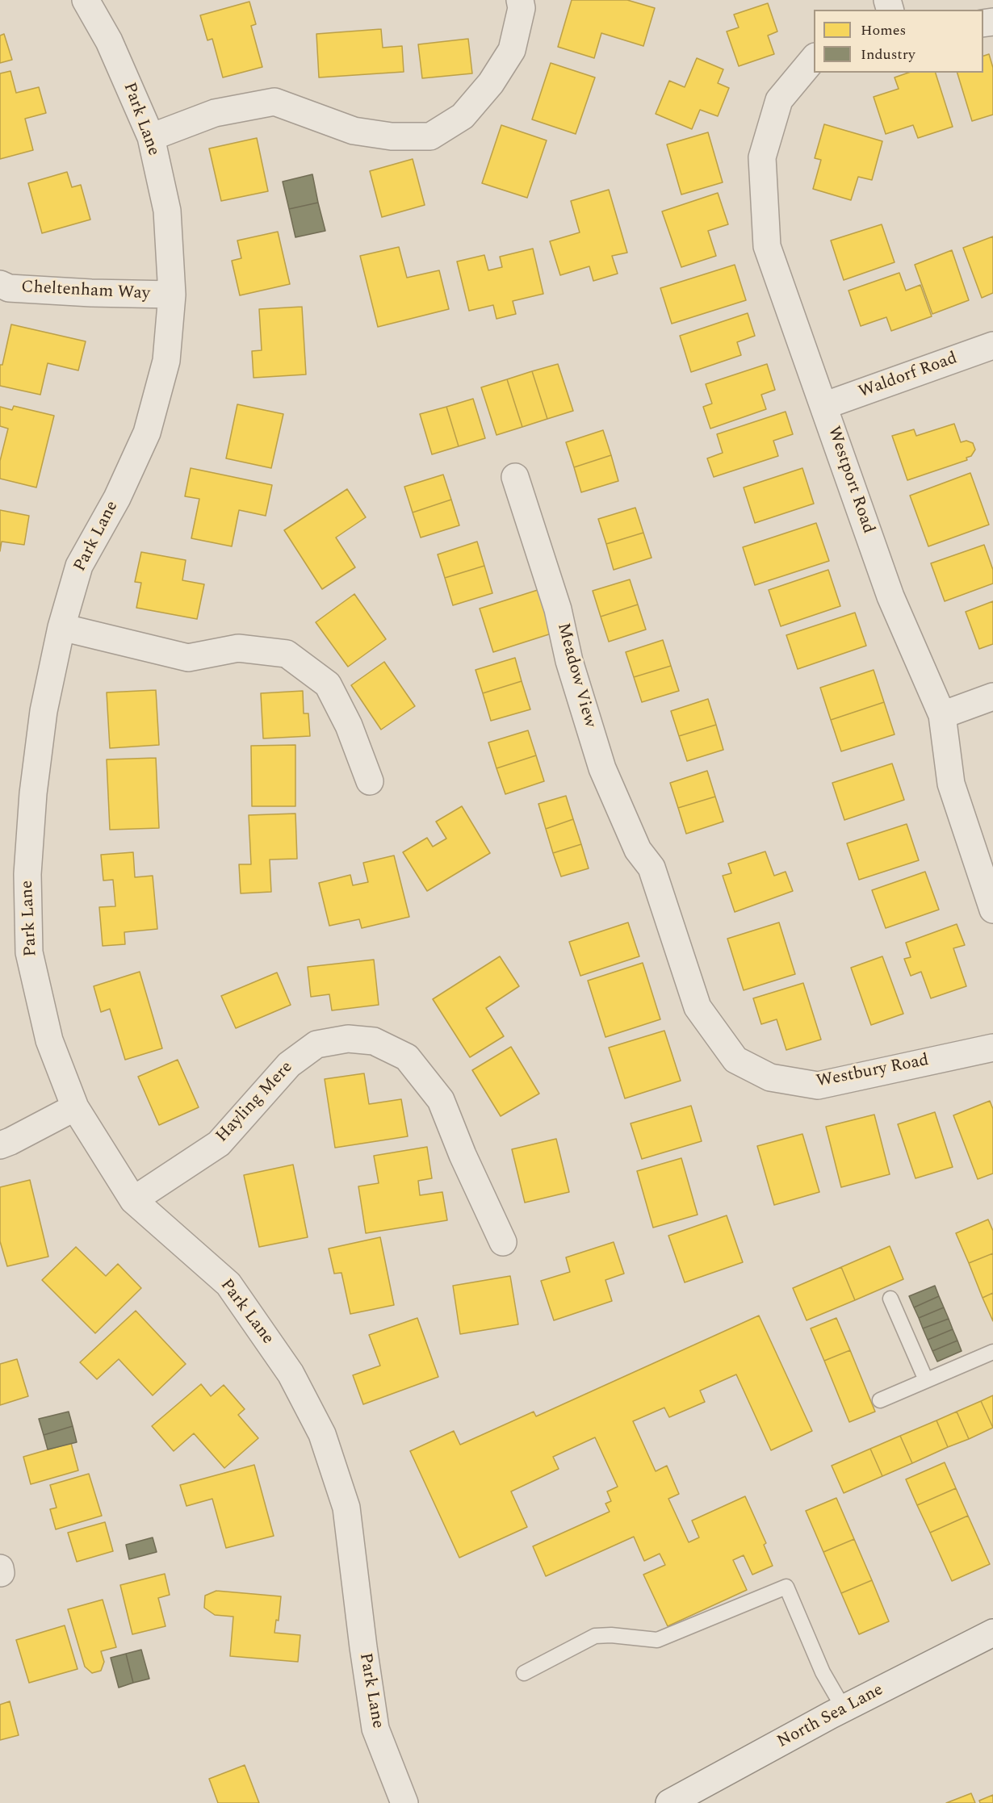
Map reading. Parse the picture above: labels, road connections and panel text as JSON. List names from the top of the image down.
{
  "streets": {
    "street": [
      "Park Lane",
      "Cheltenham Way",
      "Waldorf Road",
      "Westport Road",
      "Meadow View",
      "Westbury Road",
      "Hayling Mere",
      "North Sea Lane"
    ]
  },
  "crossings": [
    ["Park Lane", "Cheltenham Way"],
    ["Park Lane", "Hayling Mere"],
    ["Waldorf Road", "Westport Road"],
    ["Meadow View", "Westbury Road"]
  ],
  "legend": ["Homes", "Industry"]
}
